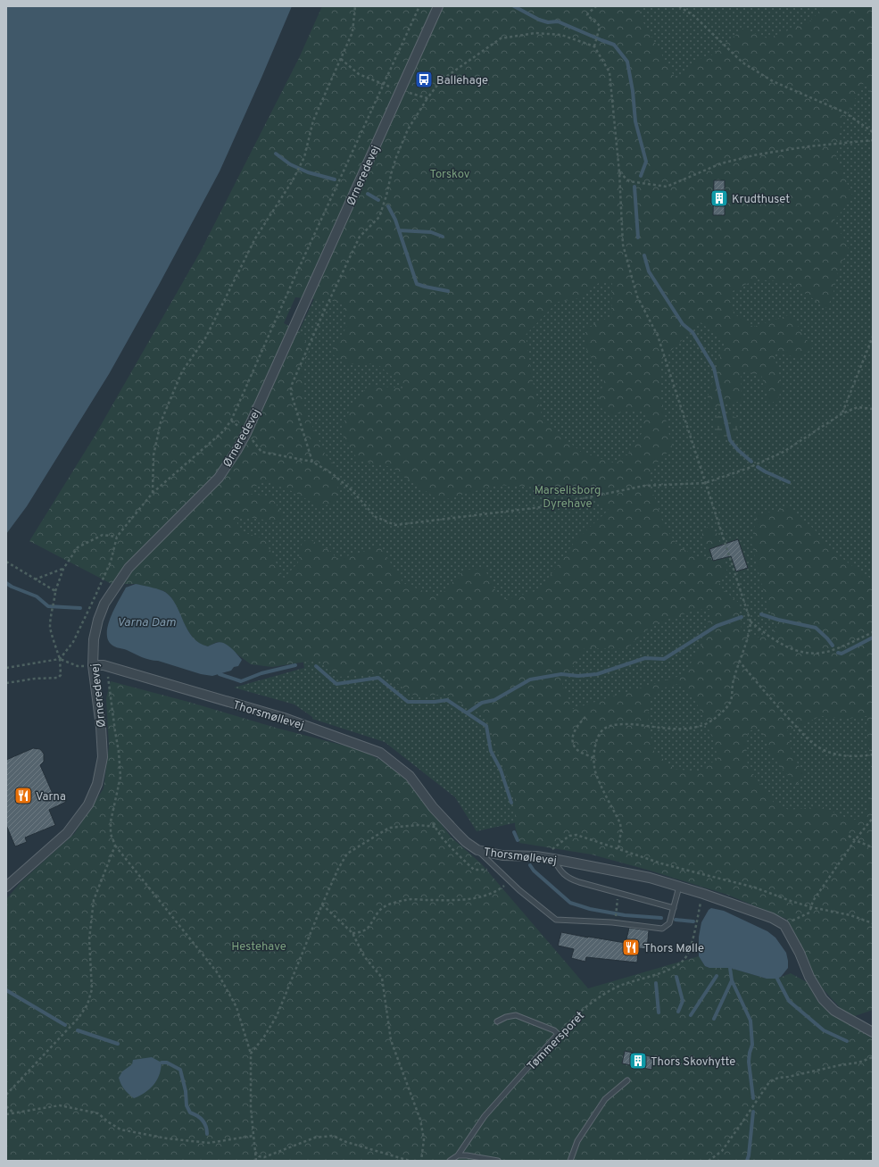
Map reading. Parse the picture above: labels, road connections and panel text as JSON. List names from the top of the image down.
{
  "streets": {
    "street": ["Ørneredevej", "Thorsmøllevej"],
    "lane": ["Tømmersporet"]
  },
  "crossings": [
    ["Ørneredevej", "Thorsmøllevej"],
    ["Thorsmøllevej", "Tømmersporet"]
  ],
  "water": ["Varna Dam"],
  "parks": ["Torskov", "Marselisborg Dyrehave", "Hestehave"],
  "places": {
    "bus stop": ["Ballehage"],
    "building": ["Krudthuset", "Thors Skovhytte"],
    "restaurant": ["Varna", "Thors Mølle"]
  }
}
